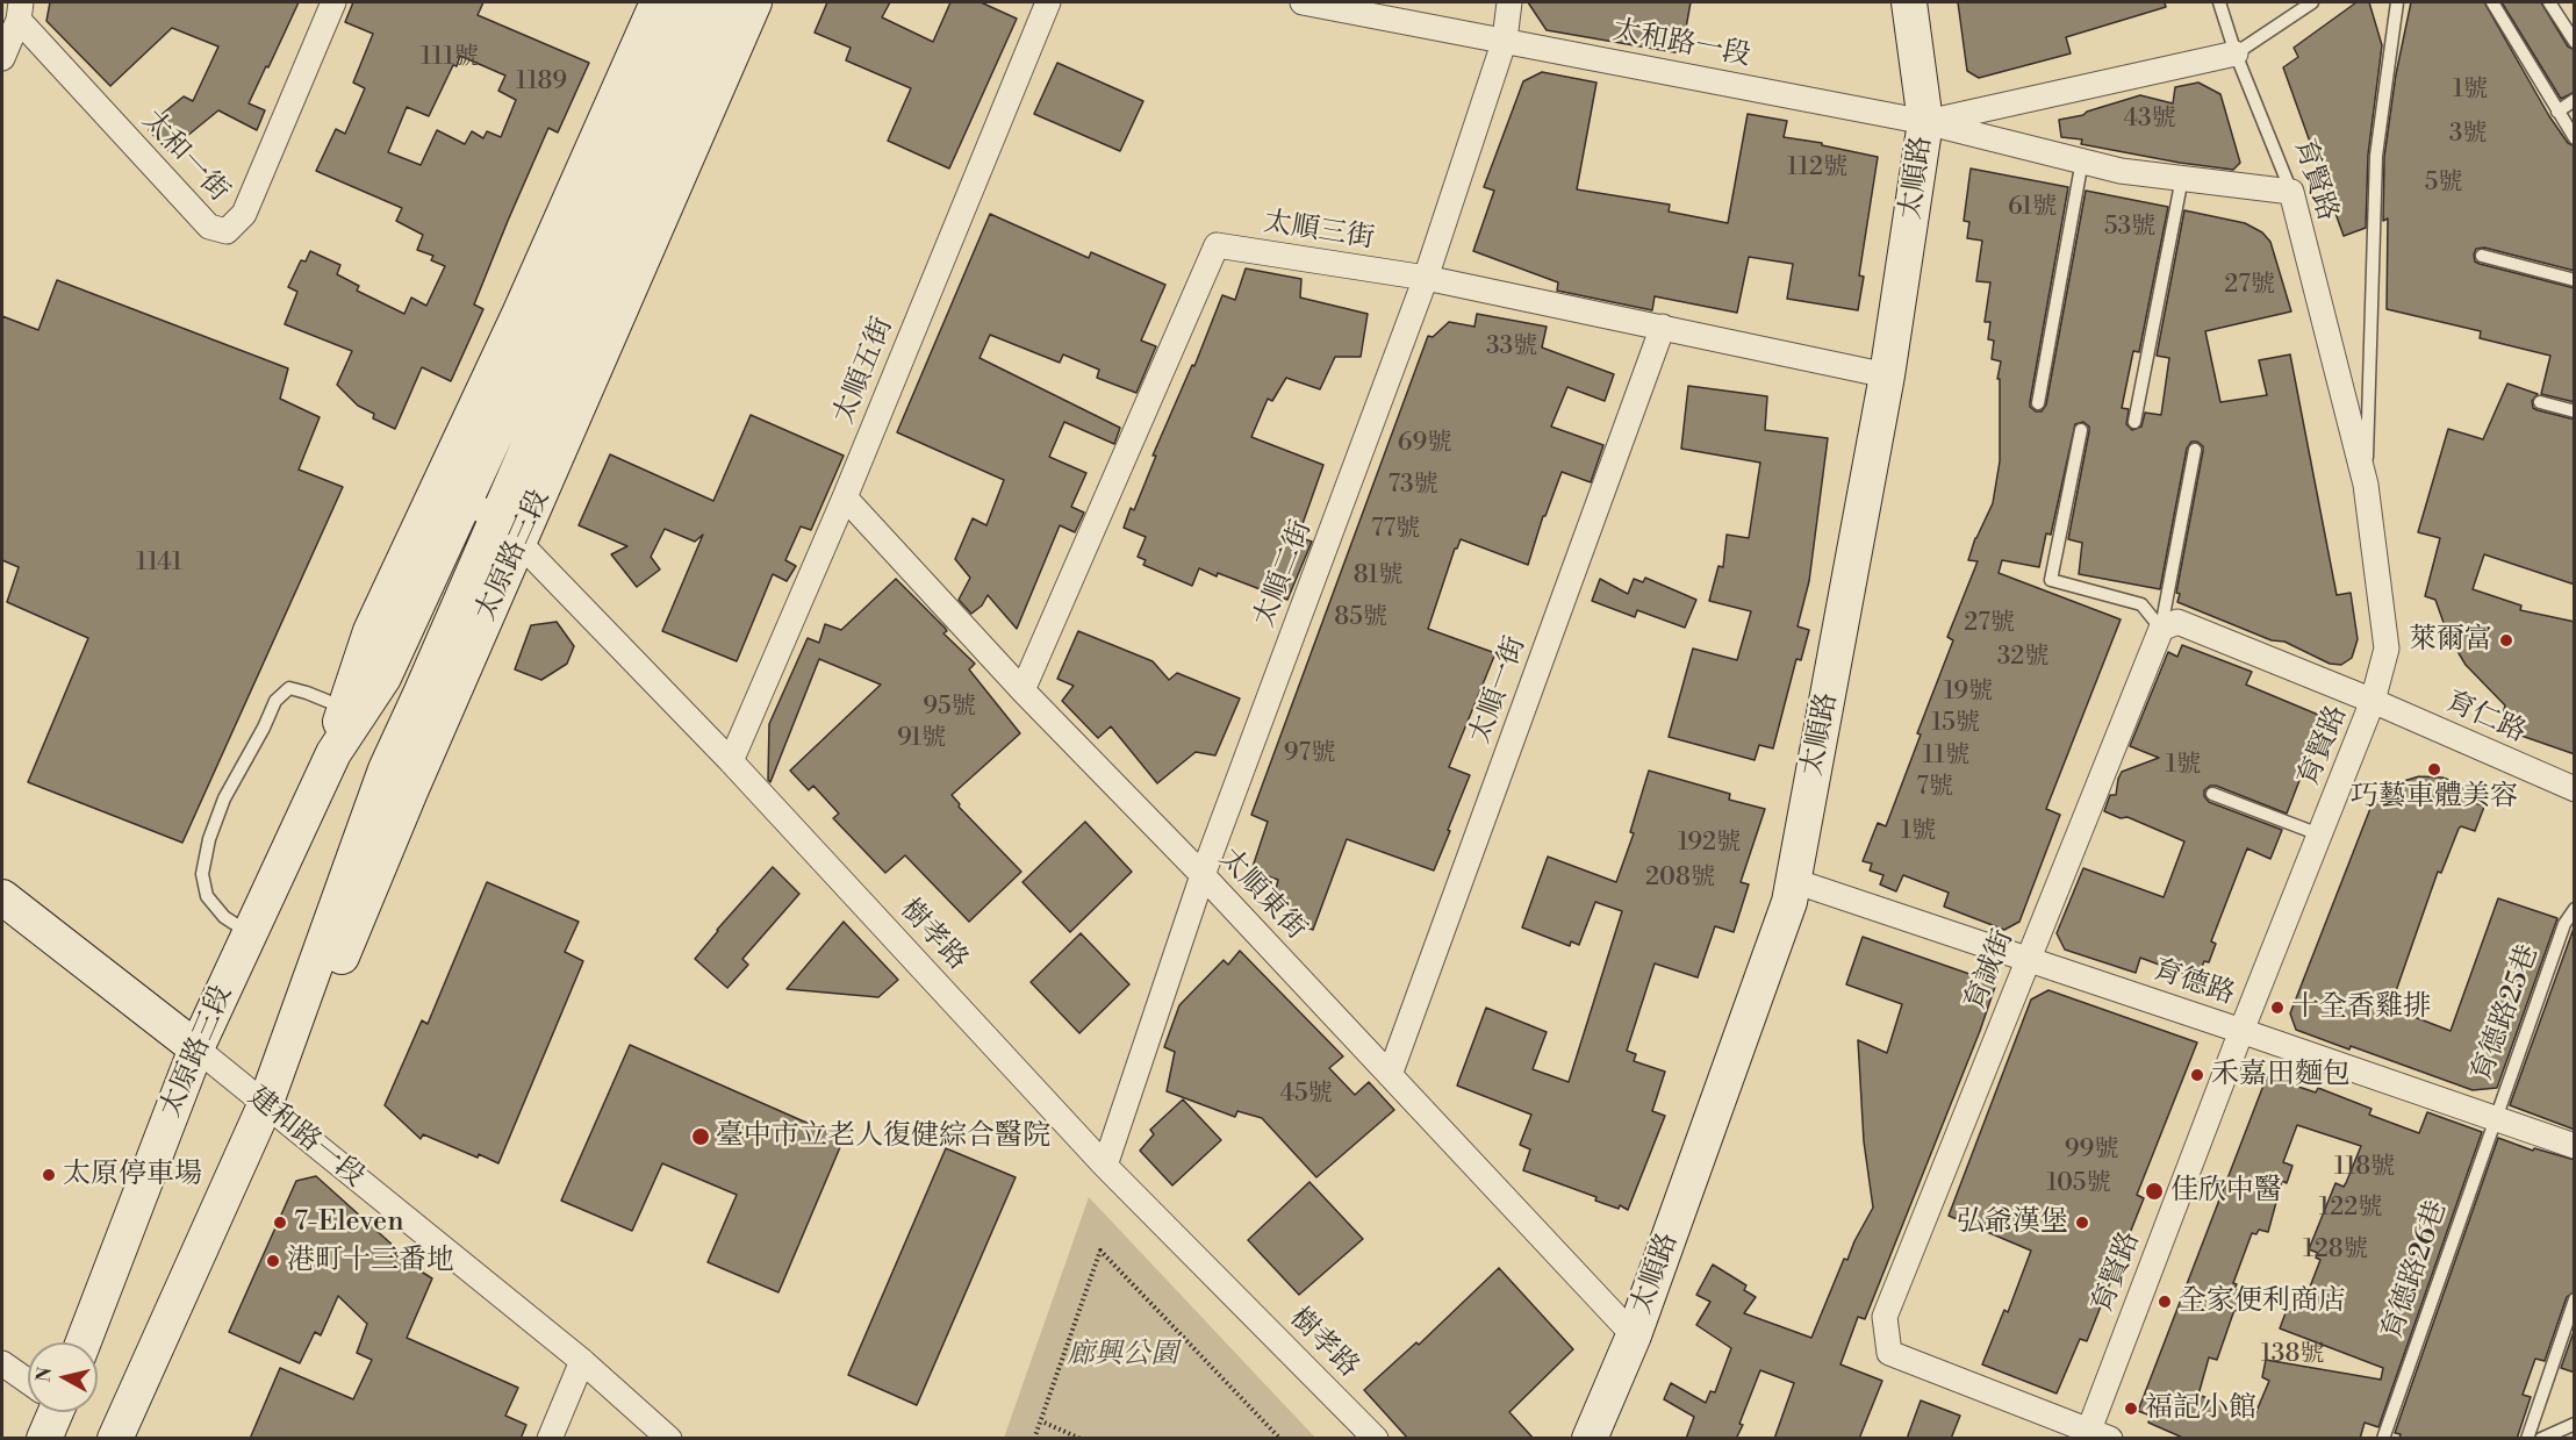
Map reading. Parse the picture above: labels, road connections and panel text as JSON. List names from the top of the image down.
{
  "streets": {
    "main road": ["太順路", "太原路三段", "建和路一段"],
    "street": [
      "太和路一段",
      "太和一街",
      "育賢路",
      "太順三街",
      "太順五街",
      "太順二街",
      "太順一街",
      "育仁路",
      "太順東街",
      "樹孝路",
      "育誠街",
      "育德路"
    ],
    "lane": ["育德路25巷", "育德路26巷"]
  },
  "crossings": [
    ["太和路一段", "太順路"],
    ["太和路一段", "育賢路"],
    ["太和路一段", "太順二街"],
    ["太順路", "太順三街"],
    ["太順路", "太順東街"],
    ["太順路", "育德路"],
    ["育賢路", "育仁路"],
    ["育賢路", "育誠街"],
    ["育賢路", "育德路"],
    ["太順三街", "太順二街"],
    ["太順三街", "太順一街"],
    ["太順三街", "太順東街"],
    ["太順五街", "太順東街"],
    ["太順五街", "樹孝路"],
    ["太原路三段", "樹孝路"],
    ["太原路三段", "建和路一段"],
    ["太順二街", "太順東街"],
    ["太順二街", "樹孝路"],
    ["太順一街", "太順東街"],
    ["育誠街", "育德路"],
    ["育德路", "育德路25巷"],
    ["育德路", "育德路26巷"],
    ["育德路25巷", "育德路26巷"]
  ],
  "parks": ["廊興公園"],
  "places": [
    "萊爾富",
    "巧藝車體美容",
    "十全香雞排",
    "禾嘉田麵包",
    "臺中市立老人復健綜合醫院",
    "太原停車場",
    "佳欣中醫",
    "7-Eleven",
    "弘爺漢堡",
    "港町十三番地",
    "全家便利商店",
    "福記小館"
  ],
  "house_numbers": [
    "111號",
    "1189",
    "1號",
    "43號",
    "3號",
    "112號",
    "5號",
    "61號",
    "53號",
    "27號",
    "33號",
    "69號",
    "73號",
    "77號",
    "1141",
    "81號",
    "85號",
    "27號",
    "32號",
    "19號",
    "95號",
    "15號",
    "91號",
    "97號",
    "11號",
    "1號",
    "7號",
    "1號",
    "192號",
    "208號",
    "45號",
    "99號",
    "118號",
    "105號",
    "122號",
    "128號",
    "138號"
  ],
  "north": "left"
}
